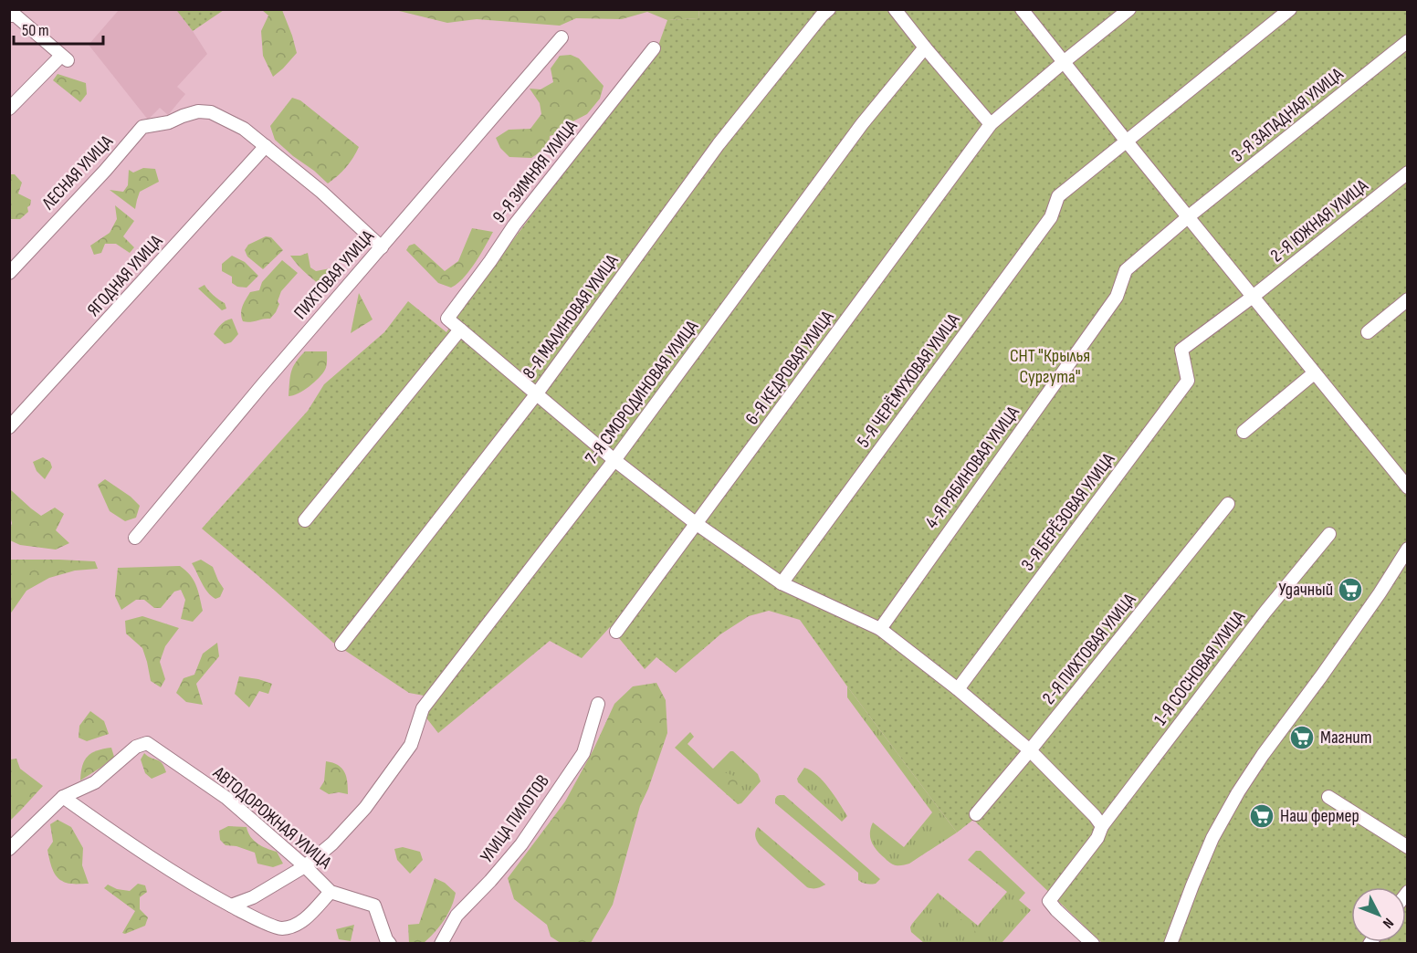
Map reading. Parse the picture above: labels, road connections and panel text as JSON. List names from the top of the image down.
{
  "streets": {
    "street": [
      "3-Я ЗАПАДНАЯ УЛИЦА",
      "9-Я ЗИМНЯЯ УЛИЦА",
      "ЛЕСНАЯ УЛИЦА",
      "2-Я ЮЖНАЯ УЛИЦА",
      "ПИХТОВАЯ УЛИЦА",
      "ЯГОДНАЯ УЛИЦА",
      "8-Я МАЛИНОВАЯ УЛИЦА",
      "6-Я КЕДРОВАЯ УЛИЦА",
      "5-Я ЧЕРЁМУХОВАЯ УЛИЦА",
      "7-Я СМОРОДИНОВАЯ УЛИЦА",
      "4-Я РЯБИНОВАЯ УЛИЦА",
      "3-Я БЕРЁЗОВАЯ УЛИЦА",
      "2-Я ПИХТОВАЯ УЛИЦА",
      "1-Я СОСНОВАЯ УЛИЦА",
      "АВТОДОРОЖНАЯ УЛИЦА",
      "УЛИЦА ПИЛОТОВ"
    ]
  },
  "crossings": [
    ["3-Я ЗАПАДНАЯ УЛИЦА", "4-Я РЯБИНОВАЯ УЛИЦА"],
    ["ЛЕСНАЯ УЛИЦА", "ПИХТОВАЯ УЛИЦА"],
    ["ЛЕСНАЯ УЛИЦА", "ЯГОДНАЯ УЛИЦА"],
    ["2-Я ЮЖНАЯ УЛИЦА", "3-Я БЕРЁЗОВАЯ УЛИЦА"],
    ["7-Я СМОРОДИНОВАЯ УЛИЦА", "АВТОДОРОЖНАЯ УЛИЦА"]
  ],
  "parks": ["CНТ \"Крылья Сургута\""],
  "places": {
    "supermarket": ["Удачный", "Магнит", "Наш фермер"]
  },
  "scale_bar": "50 m",
  "north": "bottom right"
}
